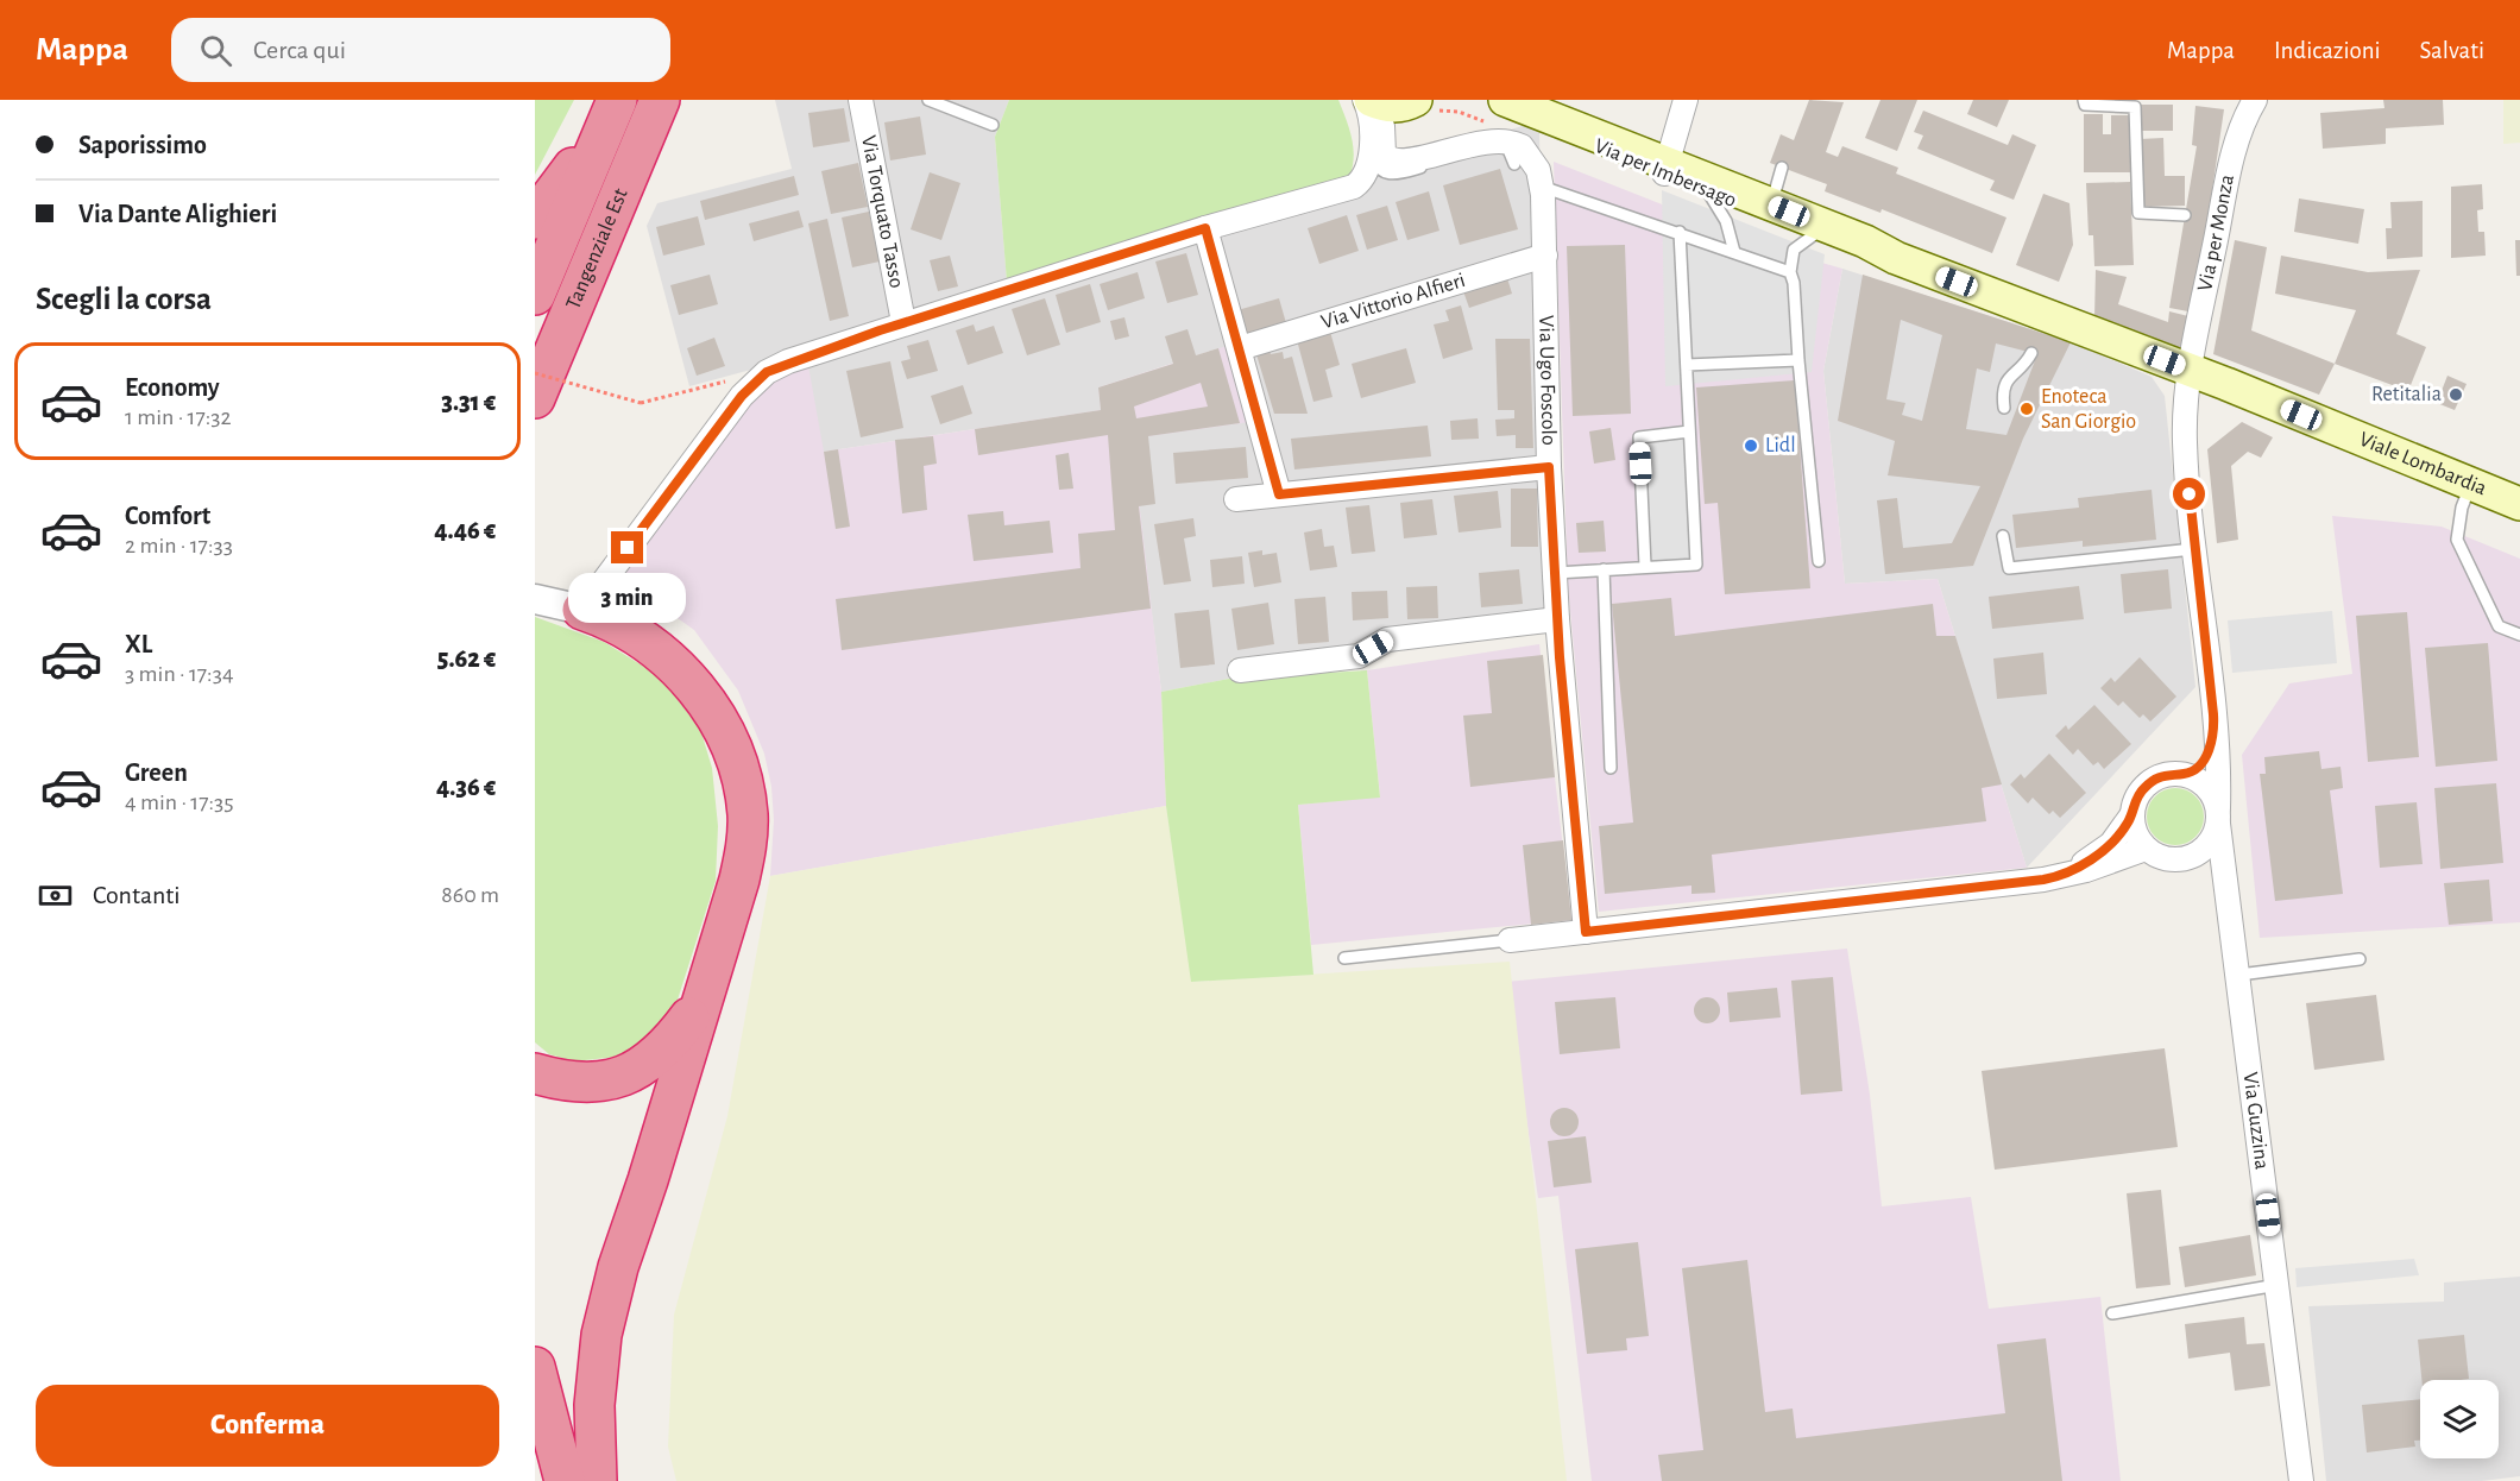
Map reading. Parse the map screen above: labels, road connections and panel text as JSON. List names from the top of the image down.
{
  "streets": {
    "highway": ["Tangenziale Est"],
    "main road": ["Via per Imbersago", "Viale Lombardia"],
    "street": [
      "Via Torquato Tasso",
      "Via per Monza",
      "Via Vittorio Alfieri",
      "Via Ugo Foscolo",
      "Via Guzzina"
    ]
  },
  "crossings": [
    ["Via per Imbersago", "Via per Monza"],
    ["Via per Imbersago", "Via Ugo Foscolo"],
    ["Via per Imbersago", "Viale Lombardia"],
    ["Via per Imbersago", "Via Guzzina"],
    ["Via per Monza", "Via Guzzina"],
    ["Via Vittorio Alfieri", "Via Ugo Foscolo"]
  ],
  "places": ["Retitalia", "Enoteca San Giorgio", "Lidl"],
  "page": {
    "header": "Mappa",
    "search": "Cerca qui",
    "nav": ["Mappa", "Indicazioni", "Salvati"],
    "banner": ["Saporissimo", "Via Dante Alighieri"],
    "heading": "Scegli la corsa",
    "list": [
      {
        "name": "Economy",
        "note": "1 min · 17:32",
        "value": "3.31 €"
      },
      {
        "name": "Comfort",
        "note": "2 min · 17:33",
        "value": "4.46 €"
      },
      {
        "name": "XL",
        "note": "3 min · 17:34",
        "value": "5.62 €"
      },
      {
        "name": "Green",
        "note": "4 min · 17:35",
        "value": "4.36 €"
      }
    ],
    "bubble": "3 min",
    "pay": ["Contanti", "860 m"],
    "buttons": "Conferma"
  }
}
